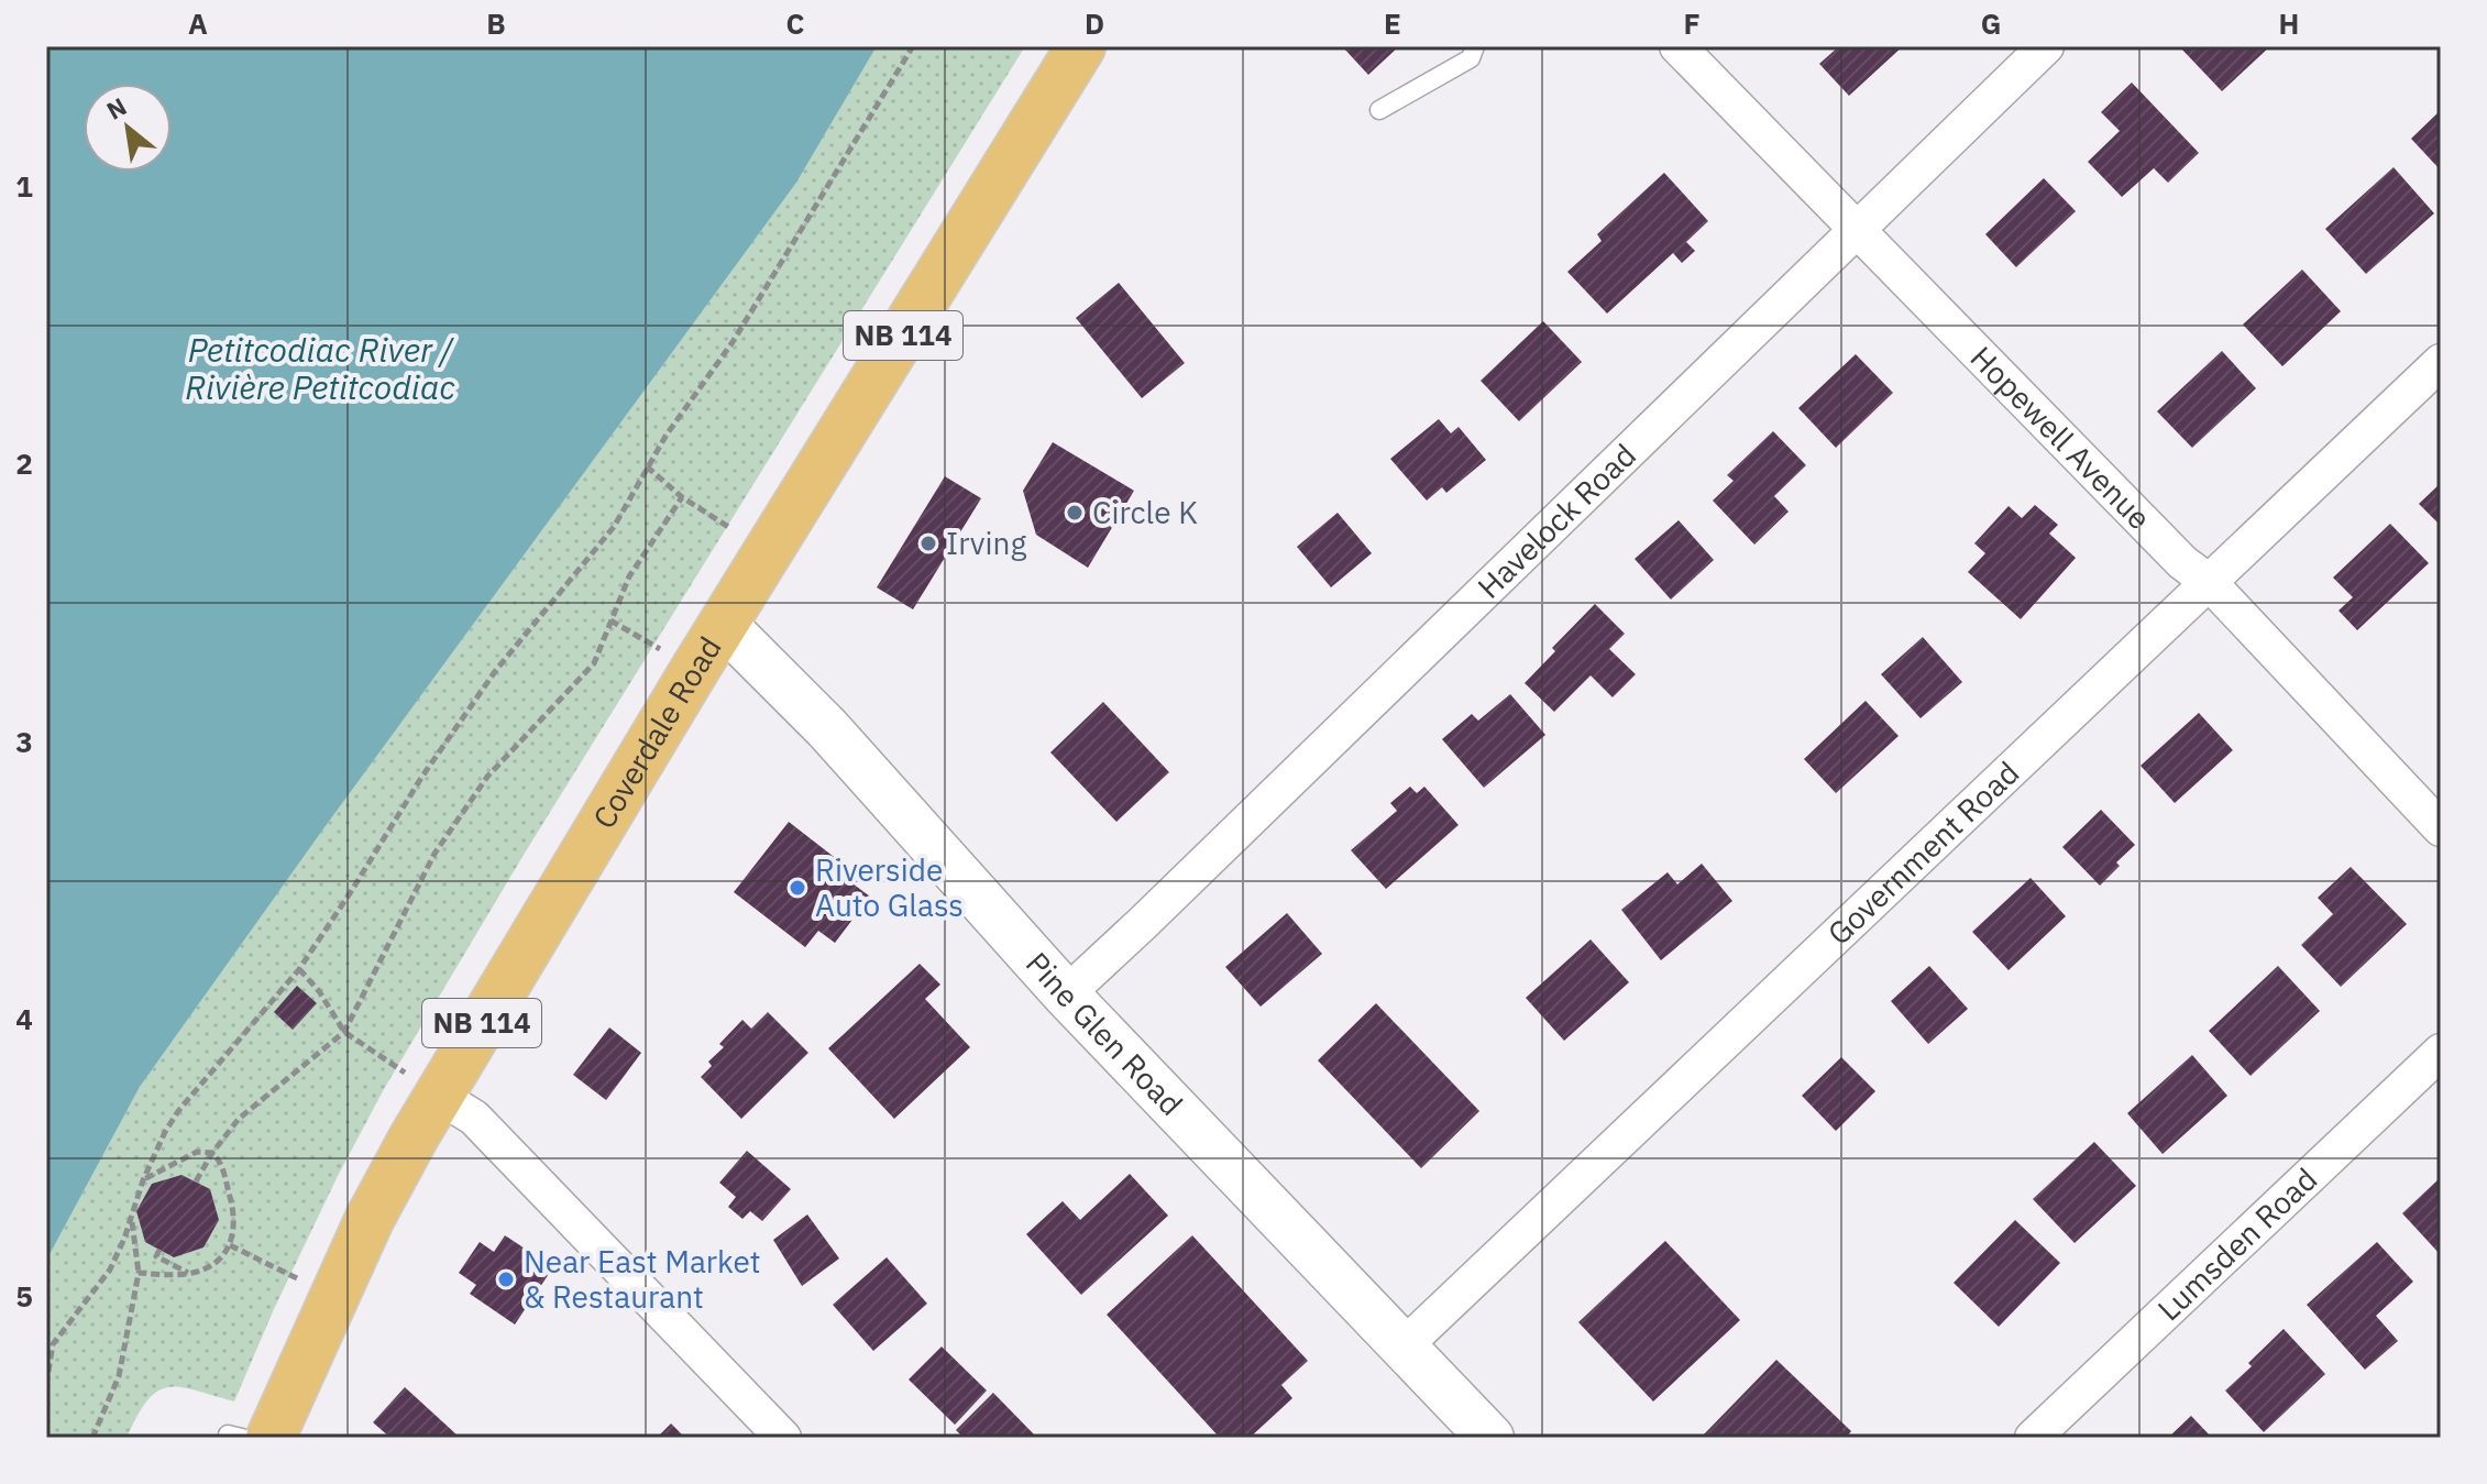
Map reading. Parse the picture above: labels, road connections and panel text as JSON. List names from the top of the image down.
{
  "streets": {
    "main road": ["NB 114", "Coverdale Road"],
    "street": [
      "Hopewell Avenue",
      "Havelock Road",
      "Government Road",
      "Pine Glen Road",
      "Lumsden Road"
    ]
  },
  "crossings": [
    ["Hopewell Avenue", "Havelock Road"],
    ["Hopewell Avenue", "Government Road"],
    ["Havelock Road", "Pine Glen Road"],
    ["Coverdale Road", "Pine Glen Road"],
    ["Government Road", "Pine Glen Road"]
  ],
  "water": ["Petitcodiac River / Rivière Petitcodiac"],
  "places": [
    "Circle K",
    "Irving",
    "Riverside Auto Glass",
    "Near East Market & Restaurant"
  ],
  "north": "top left",
  "grid": {
    "columns": [
      "A",
      "B",
      "C",
      "D",
      "E",
      "F",
      "G",
      "H"
    ],
    "rows": [
      "1",
      "2",
      "3",
      "4",
      "5"
    ]
  }
}
